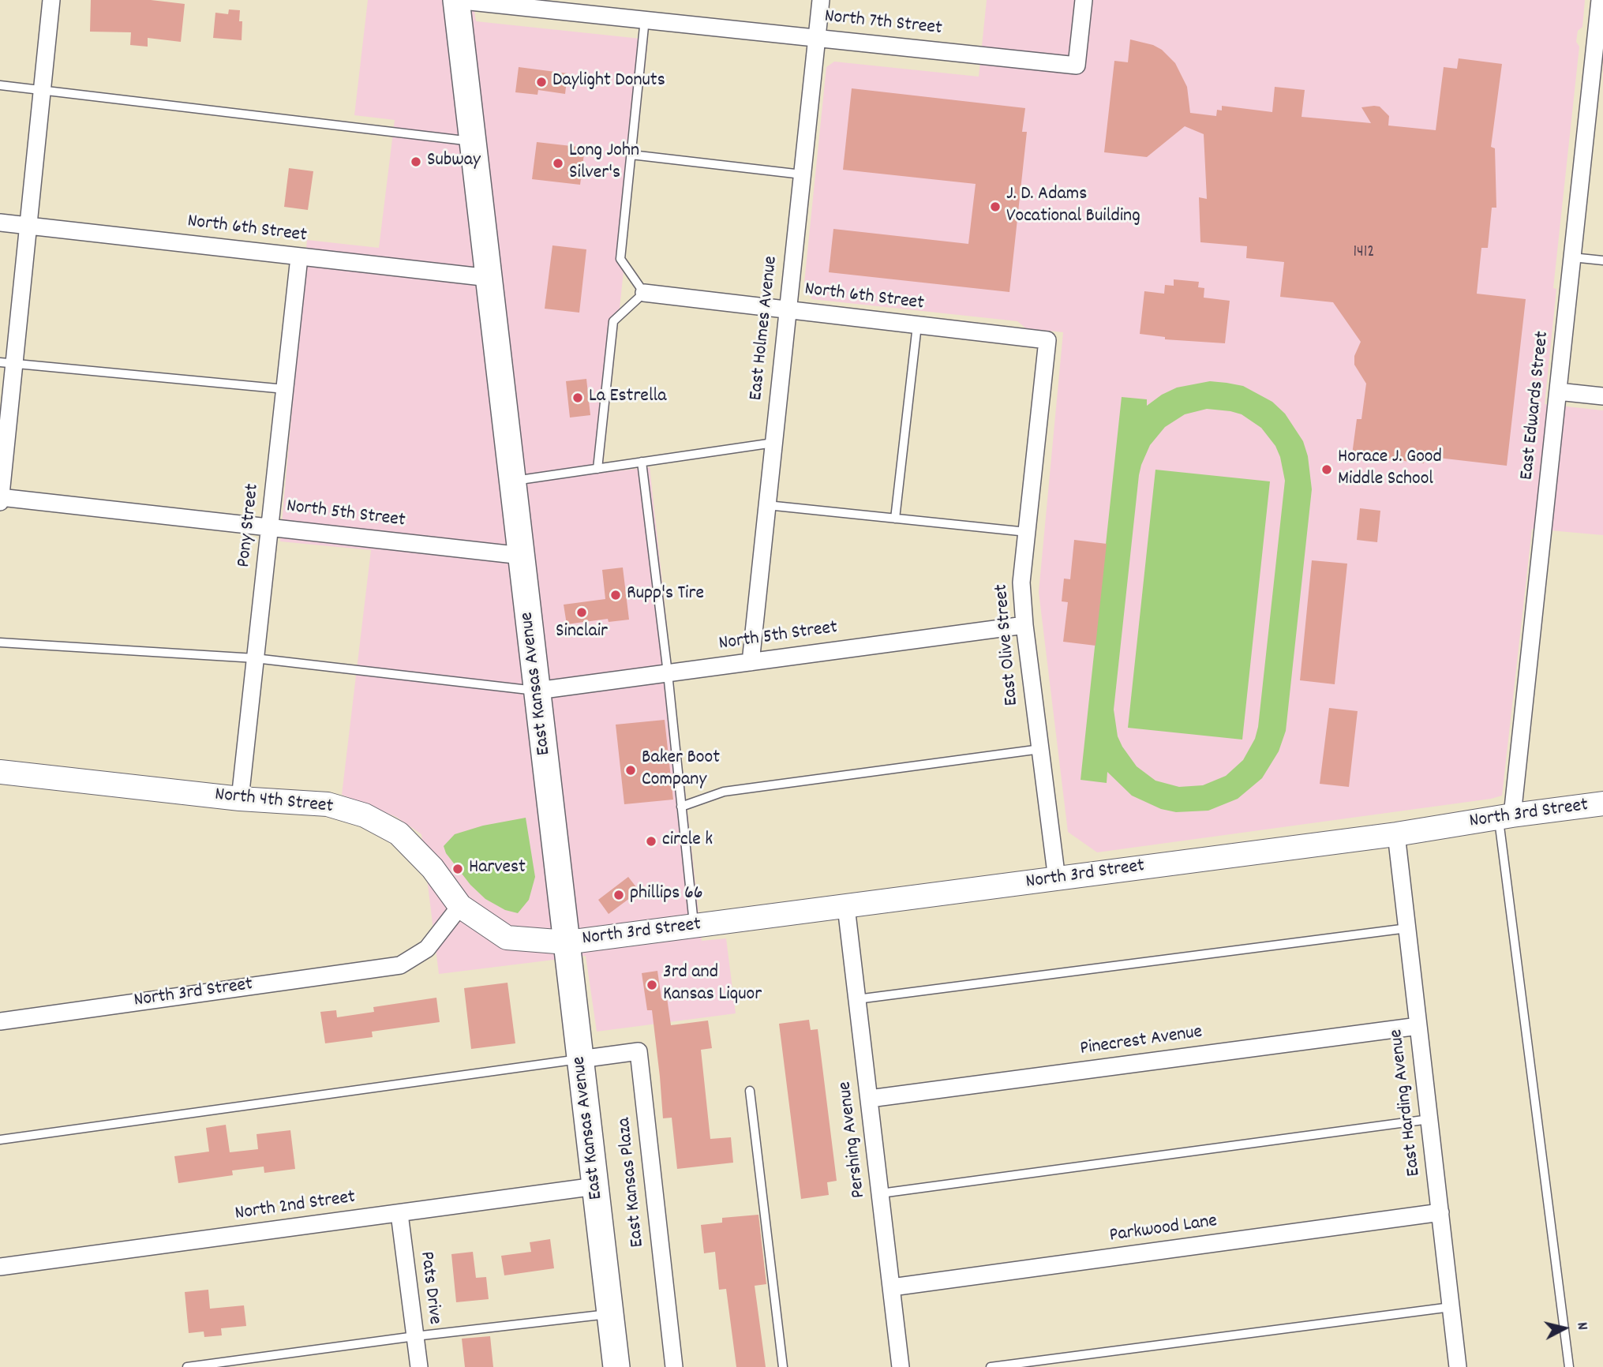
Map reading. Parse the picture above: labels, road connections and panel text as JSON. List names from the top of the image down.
{
  "streets": {
    "main road": ["East Kansas Avenue", "North 4th Street", "North 3rd Street"],
    "street": [
      "North 7th Street",
      "North 6th Street",
      "East Holmes Avenue",
      "East Edwards Street",
      "North 5th Street",
      "Pony Street",
      "East Olive Street",
      "Pinecrest Avenue",
      "East Harding Avenue",
      "Pershing Avenue",
      "East Kansas Plaza",
      "North 2nd Street",
      "Parkwood Lane",
      "Pats Drive"
    ]
  },
  "crossings": [
    ["North 7th Street", "East Holmes Avenue"],
    ["North 7th Street", "East Kansas Avenue"],
    ["North 6th Street", "East Holmes Avenue"],
    ["North 6th Street", "Pony Street"],
    ["North 6th Street", "East Olive Street"],
    ["North 6th Street", "East Kansas Avenue"],
    ["East Holmes Avenue", "North 5th Street"],
    ["East Edwards Street", "North 3rd Street"],
    ["North 5th Street", "Pony Street"],
    ["North 5th Street", "East Olive Street"],
    ["North 5th Street", "East Kansas Avenue"],
    ["Pony Street", "North 4th Street"],
    ["East Olive Street", "North 3rd Street"],
    ["East Kansas Avenue", "North 4th Street"],
    ["East Kansas Avenue", "North 3rd Street"],
    ["East Kansas Avenue", "East Kansas Plaza"],
    ["East Kansas Avenue", "North 2nd Street"],
    ["North 4th Street", "North 3rd Street"],
    ["North 3rd Street", "East Harding Avenue"],
    ["North 3rd Street", "Pershing Avenue"],
    ["Pinecrest Avenue", "East Harding Avenue"],
    ["Pinecrest Avenue", "Pershing Avenue"],
    ["East Harding Avenue", "Parkwood Lane"],
    ["Pershing Avenue", "Parkwood Lane"],
    ["North 2nd Street", "Pats Drive"]
  ],
  "places": [
    "Daylight Donuts",
    "Subway",
    "Long John Silver's",
    "J. D. Adams Vocational Building",
    "La Estrella",
    "Horace J. Good Middle School",
    "Rupp's Tire",
    "Sinclair",
    "Baker Boot Company",
    "circle k",
    "Harvest",
    "phillips 66",
    "3rd and Kansas Liquor"
  ],
  "house_numbers": ["1412"],
  "north": "right"
}
